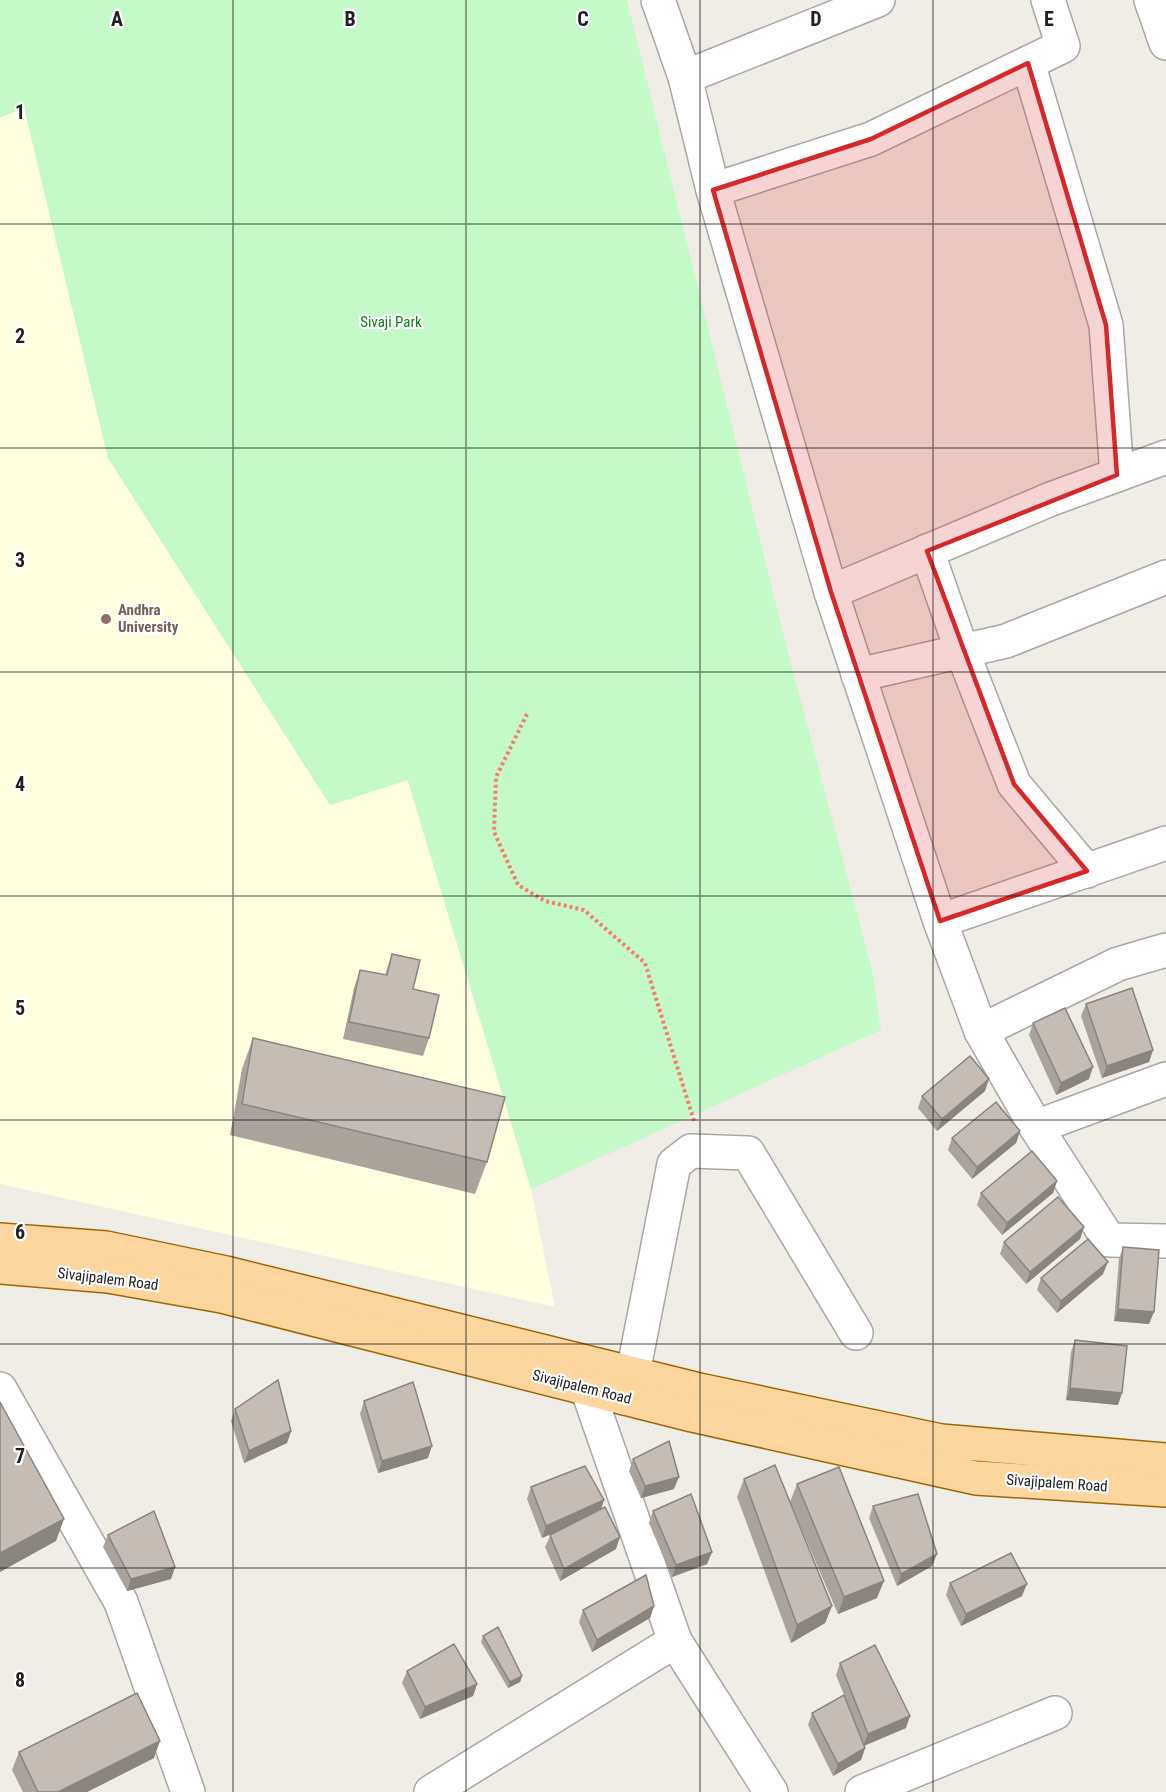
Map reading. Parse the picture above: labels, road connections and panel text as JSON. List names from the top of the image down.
{
  "streets": {
    "main road": ["Sivajipalem Road"]
  },
  "parks": ["Sivaji Park"],
  "places": ["Andhra University"],
  "grid": {
    "columns": [
      "A",
      "B",
      "C",
      "D",
      "E"
    ],
    "rows": [
      "1",
      "2",
      "3",
      "4",
      "5",
      "6",
      "7",
      "8"
    ]
  }
}
